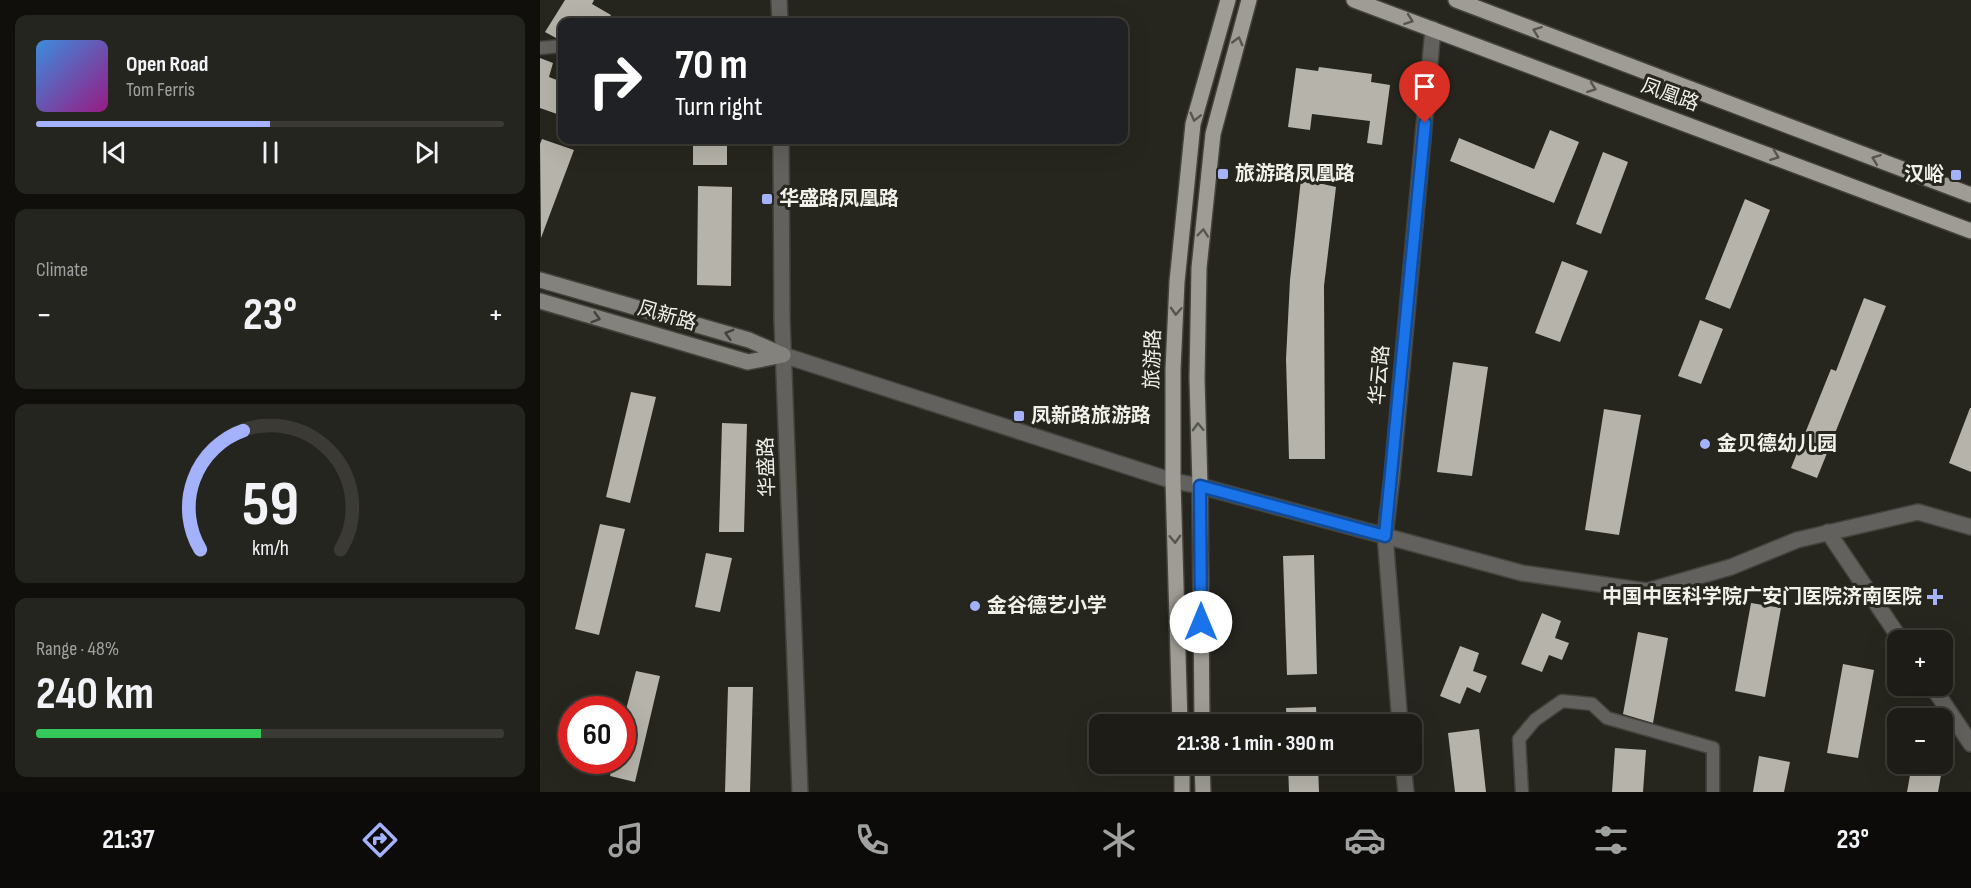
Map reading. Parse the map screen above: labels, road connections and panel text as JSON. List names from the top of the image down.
{
  "streets": {
    "main road": ["凤凰路", "凤新路", "旅游路"],
    "street": ["华云路", "华盛路"]
  },
  "crossings": [
    ["凤凰路", "华云路"],
    ["凤新路", "华盛路"]
  ],
  "places": {
    "transit": [
      "旅游路凤凰路",
      "汉峪",
      "华盛路凤凰路",
      "凤新路旅游路"
    ],
    "other": ["金贝德幼儿园", "金谷德艺小学"],
    "health": ["中国中医科学院广安门医院济南医院"]
  },
  "page": {
    "turn": ["70 m", "Turn right"],
    "song": ["Open Road", "Tom Ferris"],
    "tile": [
      "Climate",
      ["Range · 48%", "240 km"]
    ],
    "heat": ["−", "23°", "+"],
    "map_buttons": ["+", "−"],
    "limit": "60",
    "trip": "21:38 · 1 min · 390 m",
    "tabs": ["21:37", "23°"],
    "gauge": ["59", "km/h"]
  }
}
